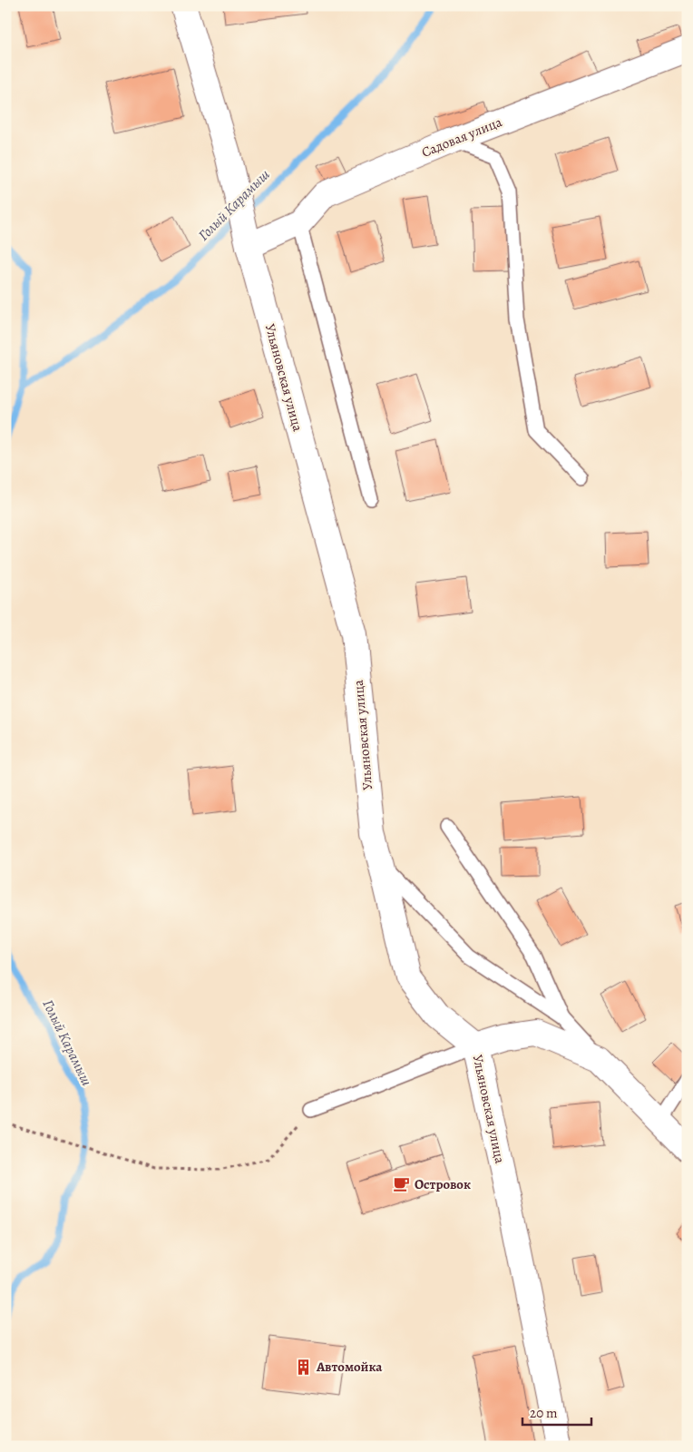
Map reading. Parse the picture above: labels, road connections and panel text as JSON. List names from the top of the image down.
{
  "streets": {
    "street": ["Садовая улица", "Ульяновская улица"]
  },
  "crossings": [
    ["Садовая улица", "Ульяновская улица"]
  ],
  "water": ["Голый Карамыш"],
  "places": {
    "cafe": ["Островок"],
    "building": ["Автомойка"]
  },
  "scale_bar": "20 m"
}
